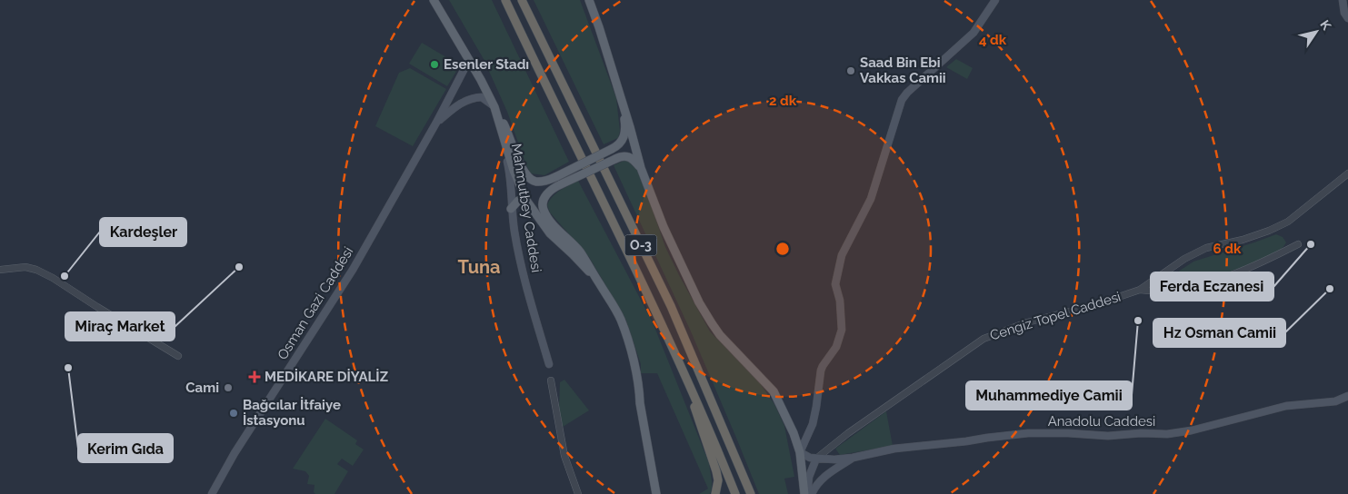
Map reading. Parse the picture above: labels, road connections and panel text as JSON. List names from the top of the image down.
{
  "streets": {
    "highway": ["O-3"],
    "main road": ["Mahmutbey Caddesi", "Osman Gazi Caddesi", "Anadolu Caddesi"],
    "street": ["Cengiz Topel Caddesi"]
  },
  "crossings": [
    ["Mahmutbey Caddesi", "Osman Gazi Caddesi"]
  ],
  "districts": ["Tuna"],
  "places": {
    "other": [
      "Esenler Stadı",
      "Saad Bin Ebi Vakkas Camii",
      "Ferda Eczanesi",
      "Miraç Market",
      "Kardeşler",
      "Hz Osman Camii",
      "Muhammediye Camii",
      "Kerim Gıda",
      "Cami",
      "Bağcılar İtfaiye İstasyonu"
    ],
    "health": ["MEDİKARE DİYALİZ"]
  },
  "north": "top right",
  "rings": ["4 dk", "2 dk", "6 dk"]
}
